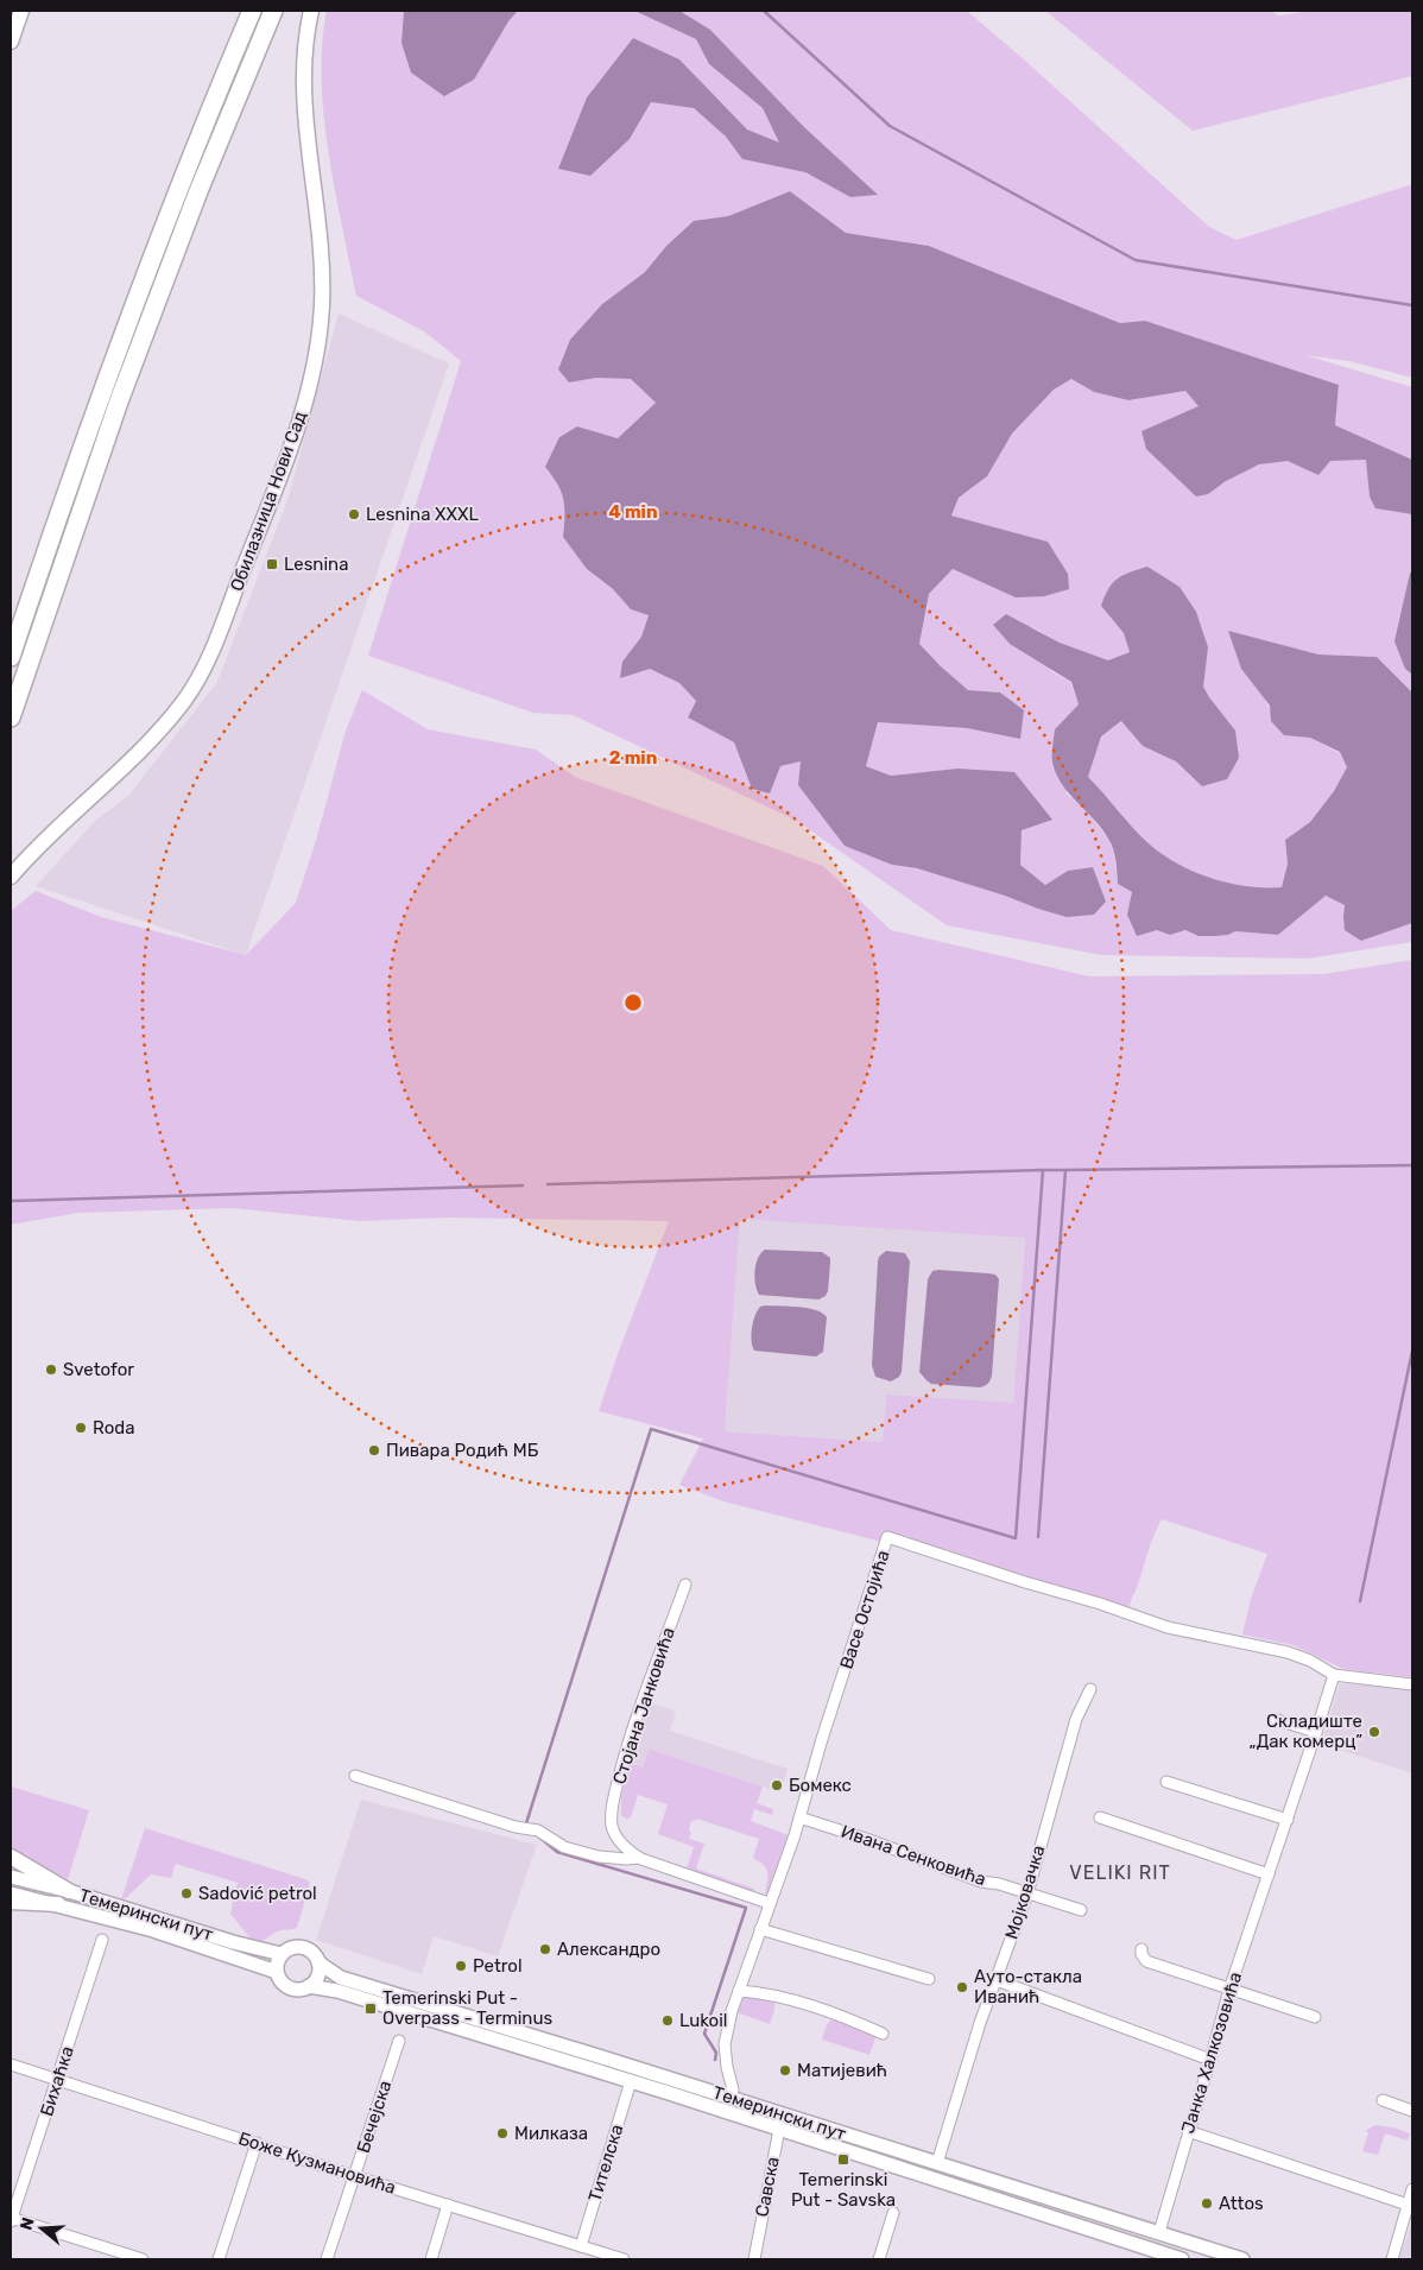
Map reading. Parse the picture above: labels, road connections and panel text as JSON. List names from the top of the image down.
{
  "streets": {
    "main road": ["Обилазница Нови Сад", "Темерински пут"],
    "street": [
      "Васе Остојића",
      "Стојана Јанковића",
      "Ивана Сенковића",
      "Мојковачка",
      "Јанка Халкозовића",
      "Бихаћка",
      "Бечејска",
      "Боже Кузмановића",
      "Тителска",
      "Савска"
    ]
  },
  "crossings": [
    ["Васе Остојића", "Стојана Јанковића"],
    ["Васе Остојића", "Ивана Сенковића"],
    ["Васе Остојића", "Темерински пут"],
    ["Васе Остојића", "Јанка Халкозовића"],
    ["Ивана Сенковића", "Мојковачка"],
    ["Мојковачка", "Темерински пут"],
    ["Темерински пут", "Јанка Халкозовића"],
    ["Темерински пут", "Тителска"],
    ["Темерински пут", "Савска"],
    ["Бихаћка", "Боже Кузмановића"],
    ["Бечејска", "Боже Кузмановића"],
    ["Боже Кузмановића", "Тителска"]
  ],
  "districts": ["VELIKI RIT"],
  "places": {
    "other": [
      "Lesnina XXXL",
      "Svetofor",
      "Roda",
      "Пивара Родић МБ",
      "Складиште „Дак комерц”",
      "Бомекс",
      "Sadović petrol",
      "Александро",
      "Petrol",
      "Ауто-стакла Иванић",
      "Lukoil",
      "Матијевић",
      "Милказа",
      "Attos"
    ],
    "transit": ["Lesnina", "Temerinski Put - Overpass - Terminus", "Temerinski Put - Savska"]
  },
  "north": "left",
  "rings": ["4 min", "2 min"]
}
